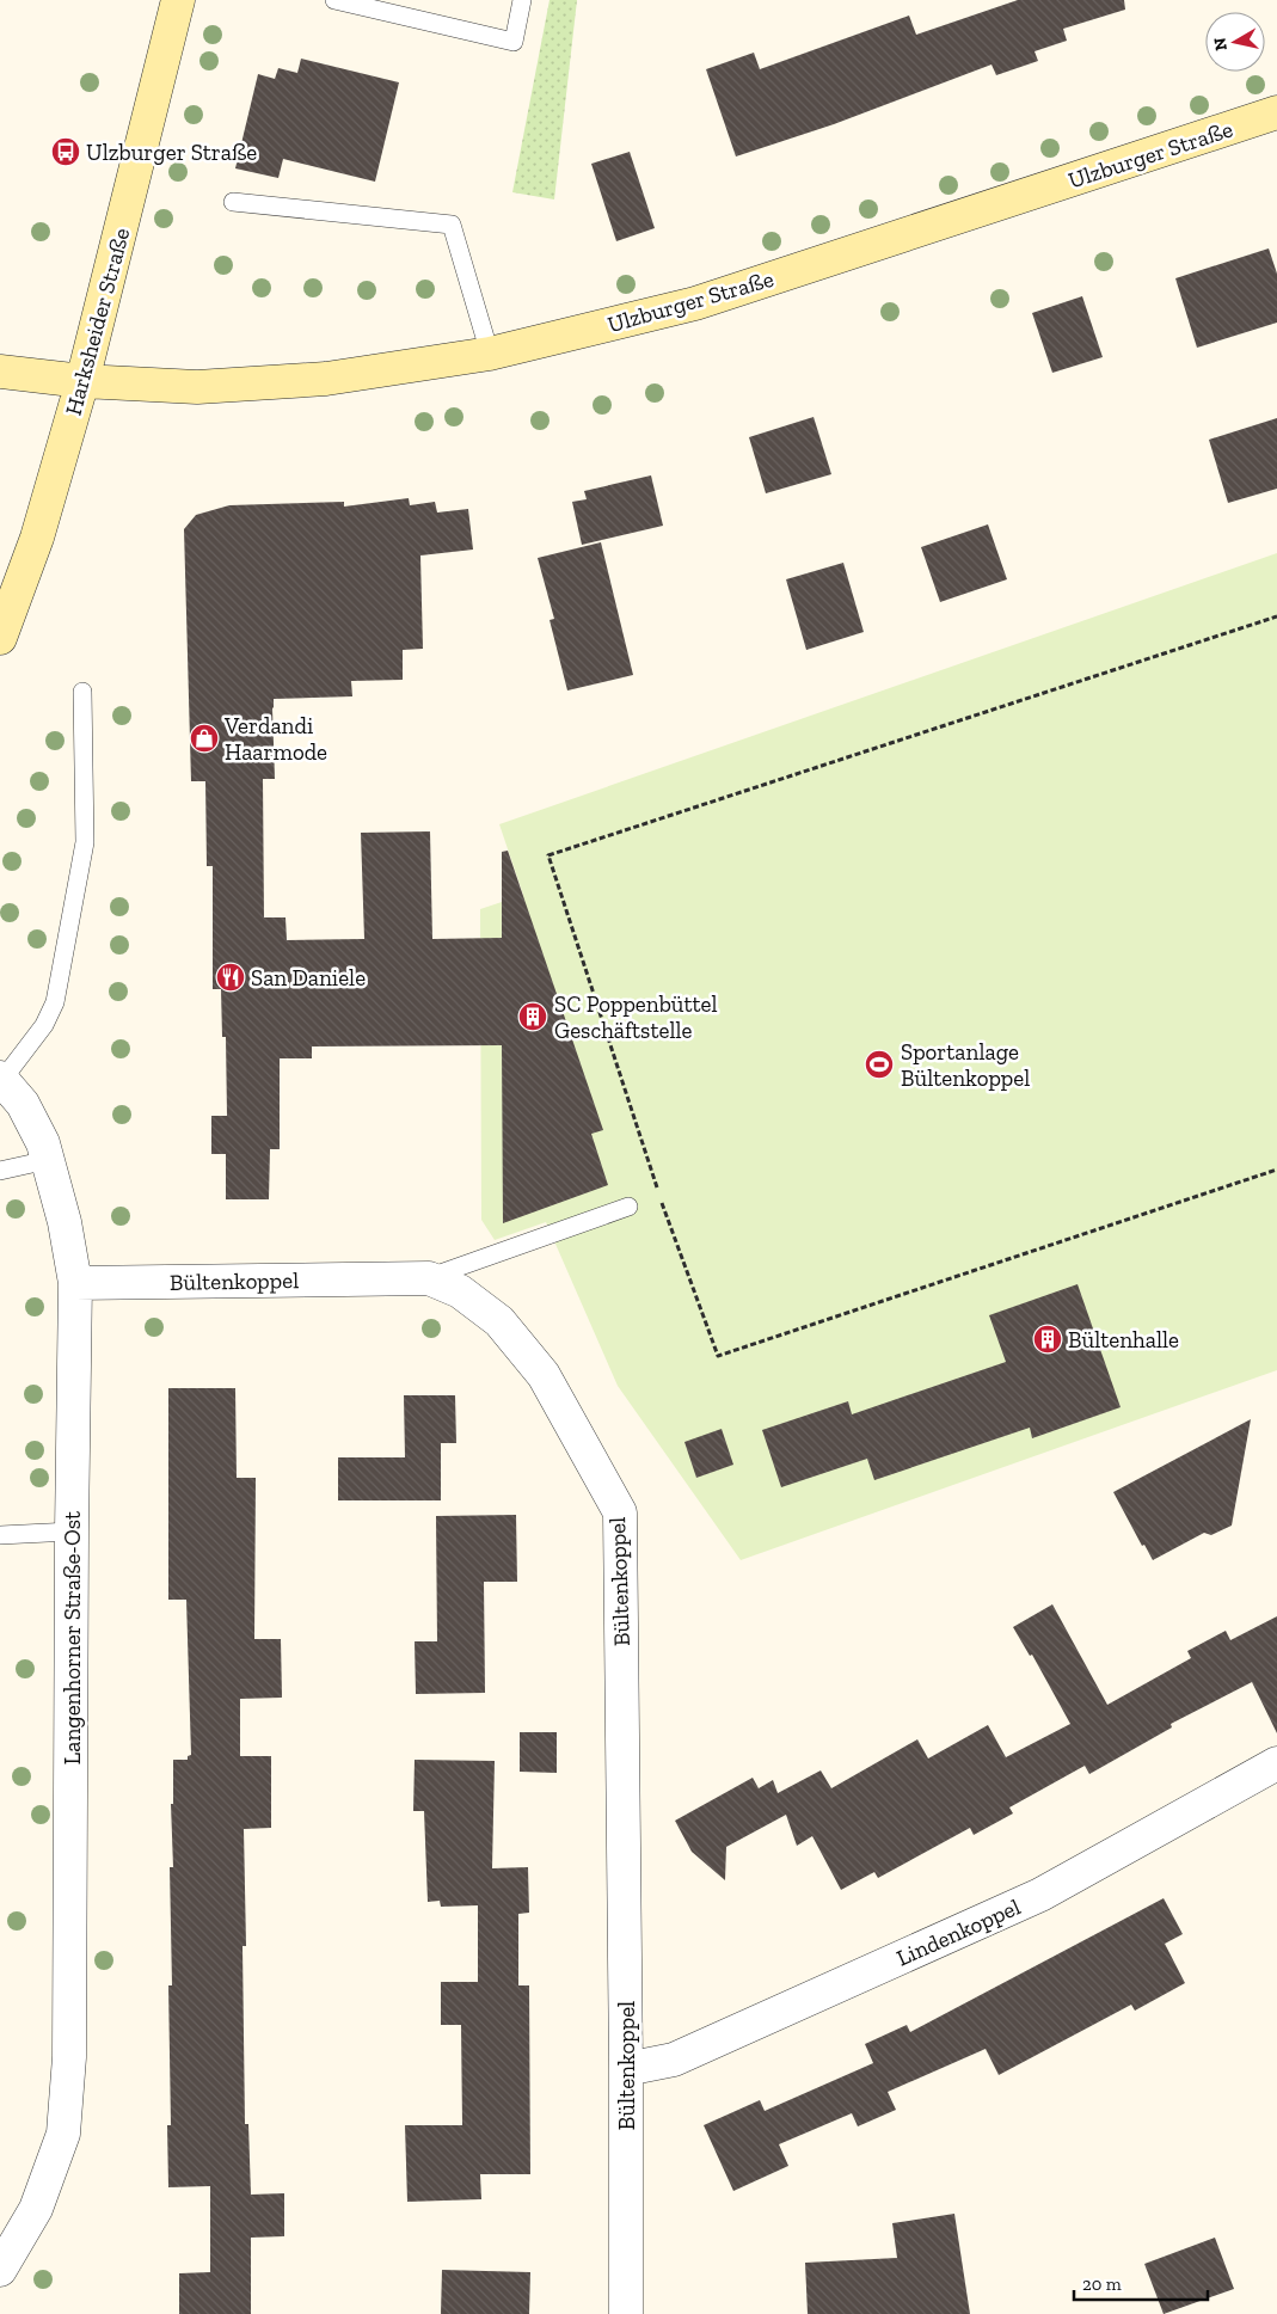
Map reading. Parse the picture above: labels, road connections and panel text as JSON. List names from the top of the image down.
{
  "streets": {
    "main road": ["Ulzburger Straße", "Harksheider Straße"],
    "street": ["Bültenkoppel", "Langenhorner Straße-Ost", "Lindenkoppel"]
  },
  "crossings": [
    ["Ulzburger Straße", "Harksheider Straße"],
    ["Bültenkoppel", "Langenhorner Straße-Ost"],
    ["Bültenkoppel", "Lindenkoppel"]
  ],
  "places": {
    "bus stop": ["Ulzburger Straße"],
    "shop": ["Verdandi Haarmode"],
    "restaurant": ["San Daniele"],
    "building": ["SC Poppenbüttel Geschäftstelle", "Bültenhalle"],
    "sports": ["Sportanlage Bültenkoppel"]
  },
  "scale_bar": "20 m",
  "north": "left"
}
